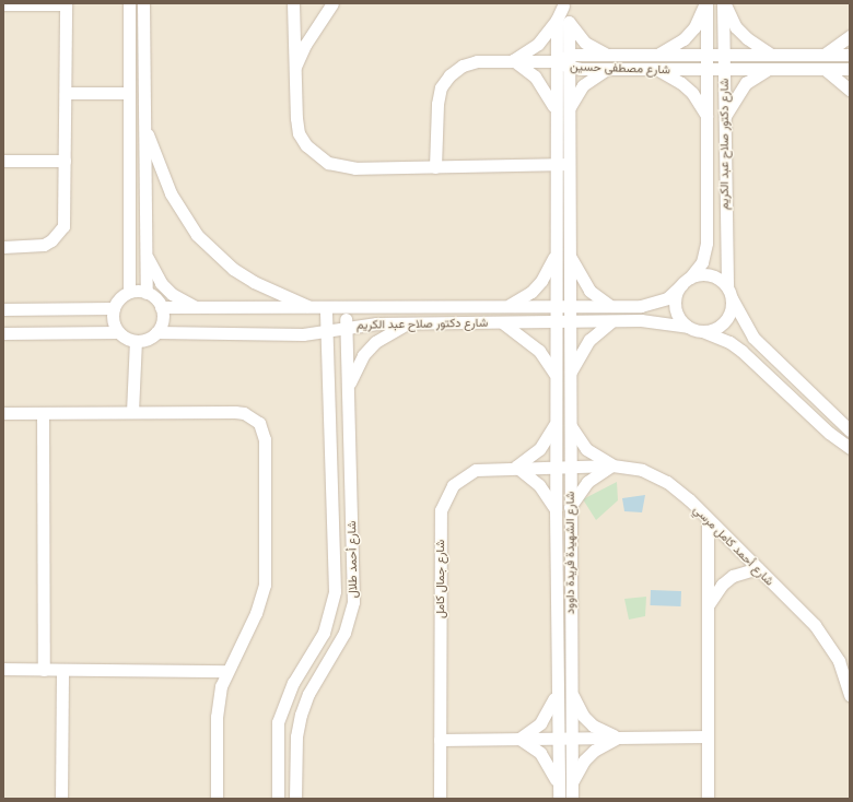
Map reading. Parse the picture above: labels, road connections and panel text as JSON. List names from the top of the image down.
{
  "streets": {
    "street": [
      "شارع مصطفى حسين",
      "شارع دكتور صلاح عبد الكريم",
      "شارع أحمد كامل مرسي",
      "شارع الشهيدة فريدة داوود",
      "شارع أحمد طلال",
      "شارع جمال كامل"
    ]
  },
  "crossings": [
    ["شارع مصطفى حسين", "شارع دكتور صلاح عبد الكريم"],
    ["شارع مصطفى حسين", "شارع الشهيدة فريدة داوود"],
    ["شارع دكتور صلاح عبد الكريم", "شارع الشهيدة فريدة داوود"],
    ["شارع دكتور صلاح عبد الكريم", "شارع أحمد طلال"],
    ["شارع أحمد كامل مرسي", "شارع الشهيدة فريدة داوود"],
    ["شارع أحمد كامل مرسي", "شارع جمال كامل"],
    ["شارع الشهيدة فريدة داوود", "شارع جمال كامل"]
  ]
}
